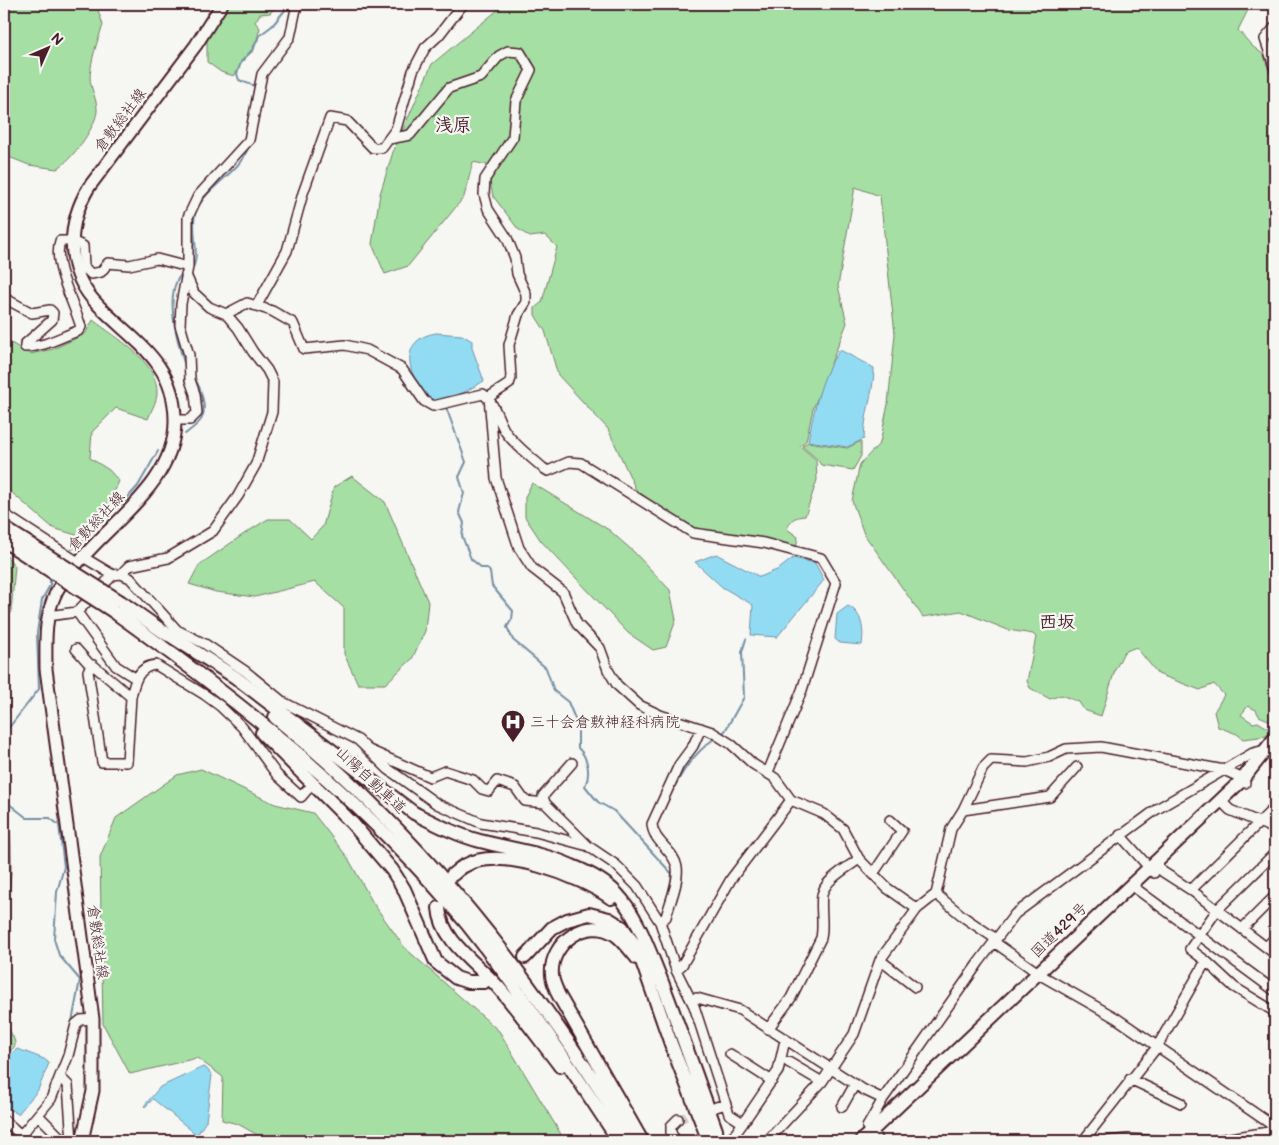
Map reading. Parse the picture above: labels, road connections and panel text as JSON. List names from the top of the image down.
{
  "streets": {
    "highway": ["山陽自動車道", "国道429号"],
    "main road": ["倉敷総社線"]
  },
  "districts": ["浅原", "西坂"],
  "places": {
    "hospital": ["三十会倉敷神経科病院"]
  },
  "north": "top right"
}
